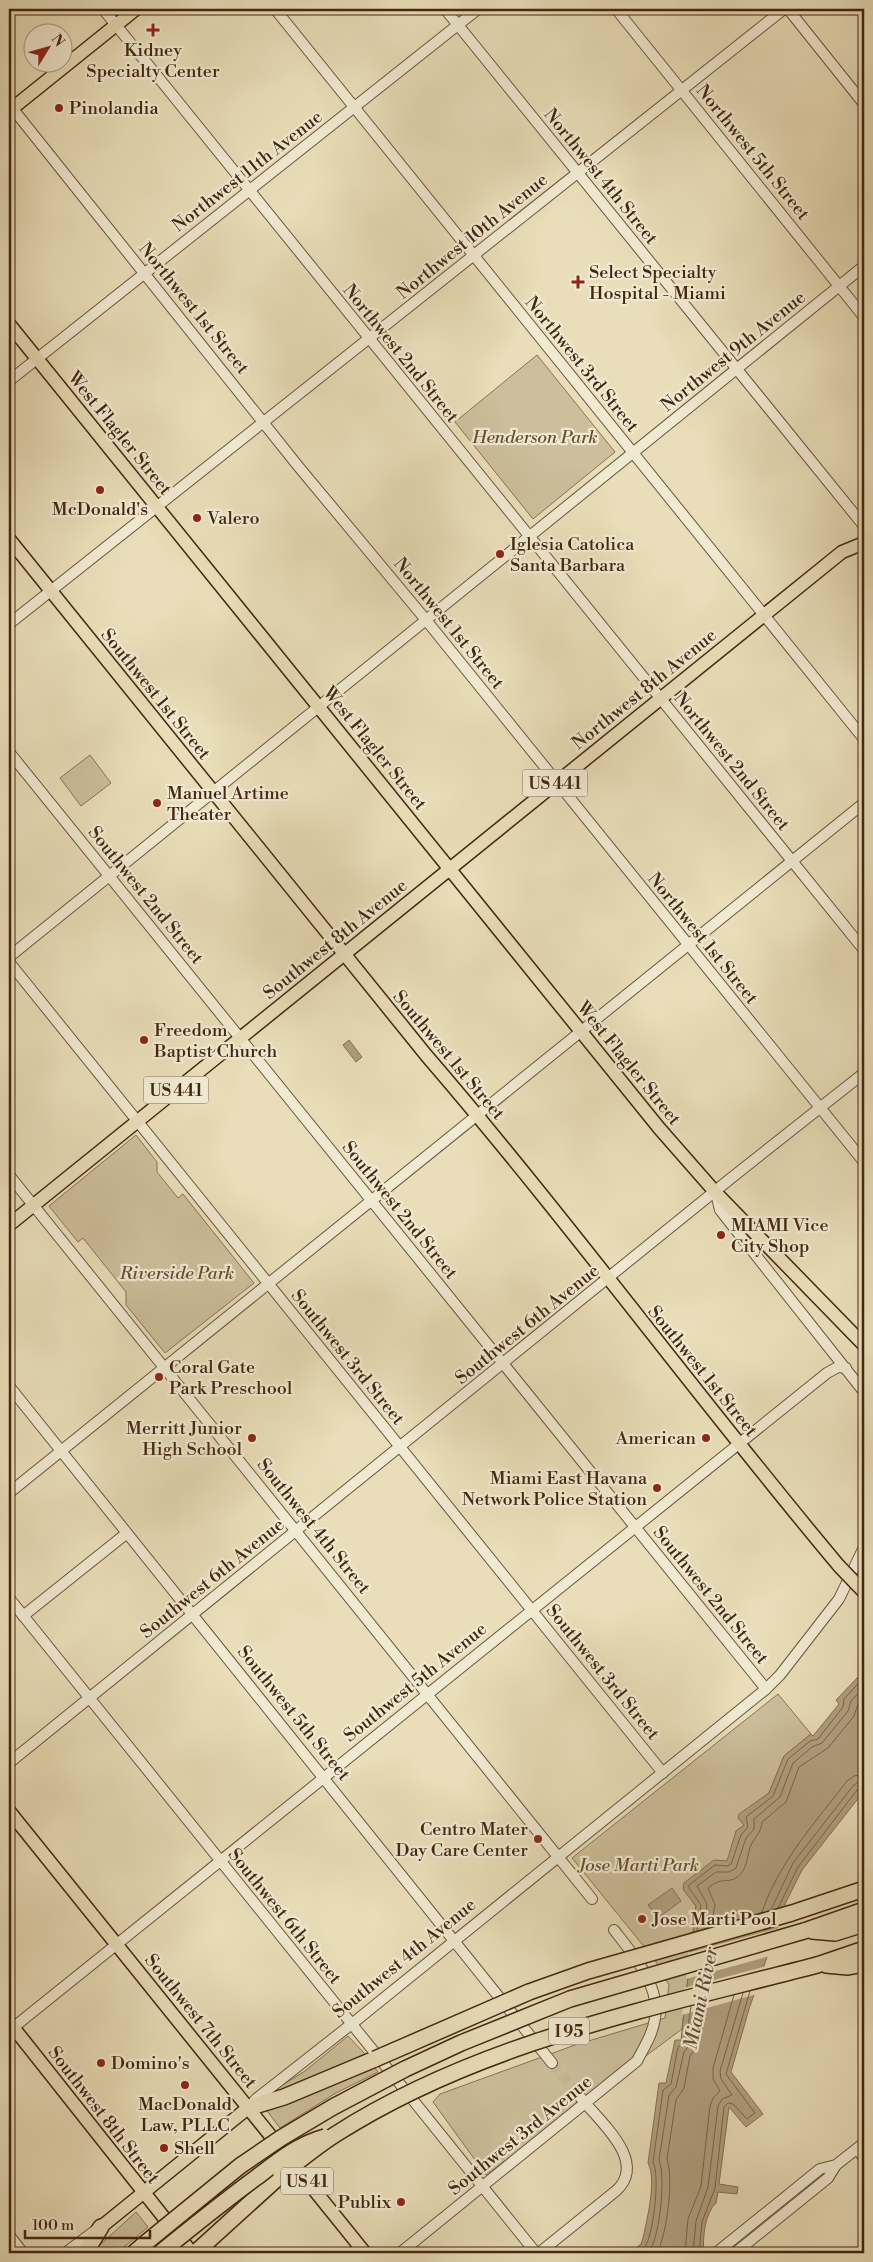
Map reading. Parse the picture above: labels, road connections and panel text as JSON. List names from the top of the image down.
{
  "streets": {
    "highway": ["I 95"],
    "main road": [
      "West Flagler Street",
      "Northwest 8th Avenue",
      "Southwest 1st Street",
      "US 441",
      "Southwest 8th Avenue",
      "Southwest 4th Avenue",
      "Southwest 7th Street",
      "Southwest 8th Street",
      "US 41"
    ],
    "street": [
      "Northwest 5th Street",
      "Northwest 11th Avenue",
      "Northwest 4th Street",
      "Northwest 10th Avenue",
      "Northwest 1st Street",
      "Northwest 9th Avenue",
      "Northwest 2nd Street",
      "Northwest 3rd Street",
      "Southwest 2nd Street",
      "Southwest 6th Avenue",
      "Southwest 3rd Street",
      "Southwest 4th Street",
      "Southwest 5th Avenue",
      "Southwest 5th Street",
      "Southwest 6th Street",
      "Southwest 3rd Avenue"
    ]
  },
  "crossings": [
    ["Northwest 5th Street", "Northwest 10th Avenue"],
    ["Northwest 5th Street", "Northwest 9th Avenue"],
    ["Northwest 11th Avenue", "Northwest 4th Street"],
    ["Northwest 11th Avenue", "Northwest 1st Street"],
    ["Northwest 11th Avenue", "Northwest 2nd Street"],
    ["Northwest 11th Avenue", "Northwest 3rd Street"],
    ["Northwest 11th Avenue", "West Flagler Street"],
    ["Northwest 4th Street", "Northwest 10th Avenue"],
    ["Northwest 4th Street", "Northwest 9th Avenue"],
    ["Northwest 10th Avenue", "Northwest 1st Street"],
    ["Northwest 10th Avenue", "Northwest 2nd Street"],
    ["Northwest 10th Avenue", "Northwest 3rd Street"],
    ["Northwest 10th Avenue", "West Flagler Street"],
    ["Northwest 10th Avenue", "Southwest 1st Street"],
    ["Northwest 1st Street", "Northwest 9th Avenue"],
    ["Northwest 1st Street", "Northwest 8th Avenue"],
    ["Northwest 1st Street", "Southwest 6th Avenue"],
    ["Northwest 9th Avenue", "Northwest 2nd Street"],
    ["Northwest 9th Avenue", "Northwest 3rd Street"],
    ["Northwest 9th Avenue", "West Flagler Street"],
    ["Northwest 9th Avenue", "Southwest 1st Street"],
    ["Northwest 9th Avenue", "Southwest 2nd Street"],
    ["Northwest 2nd Street", "Northwest 8th Avenue"],
    ["Northwest 3rd Street", "Northwest 8th Avenue"],
    ["West Flagler Street", "Northwest 8th Avenue"],
    ["West Flagler Street", "Southwest 8th Avenue"],
    ["West Flagler Street", "Southwest 6th Avenue"],
    ["West Flagler Street", "Southwest 5th Avenue"],
    ["Northwest 8th Avenue", "Southwest 8th Avenue"],
    ["Southwest 1st Street", "Southwest 8th Avenue"],
    ["Southwest 1st Street", "Southwest 6th Avenue"],
    ["Southwest 1st Street", "Southwest 5th Avenue"],
    ["Southwest 2nd Street", "Southwest 8th Avenue"],
    ["Southwest 2nd Street", "Southwest 6th Avenue"],
    ["Southwest 2nd Street", "Southwest 5th Avenue"],
    ["Southwest 2nd Street", "Southwest 4th Avenue"],
    ["Southwest 8th Avenue", "Southwest 3rd Street"],
    ["Southwest 8th Avenue", "Southwest 4th Street"],
    ["Southwest 6th Avenue", "Southwest 3rd Street"],
    ["Southwest 6th Avenue", "Southwest 4th Street"],
    ["Southwest 6th Avenue", "Southwest 5th Street"],
    ["Southwest 6th Avenue", "Southwest 6th Street"],
    ["Southwest 3rd Street", "Southwest 5th Avenue"],
    ["Southwest 3rd Street", "Southwest 4th Avenue"],
    ["Southwest 4th Street", "Southwest 5th Avenue"],
    ["Southwest 4th Street", "Southwest 4th Avenue"],
    ["Southwest 5th Avenue", "Southwest 5th Street"],
    ["Southwest 5th Avenue", "Southwest 6th Street"],
    ["Southwest 5th Avenue", "Southwest 7th Street"],
    ["Southwest 5th Avenue", "Southwest 8th Street"],
    ["Southwest 5th Street", "Southwest 4th Avenue"],
    ["Southwest 6th Street", "Southwest 4th Avenue"],
    ["Southwest 6th Street", "Southwest 3rd Avenue"],
    ["Southwest 4th Avenue", "Southwest 7th Street"],
    ["Southwest 4th Avenue", "Southwest 8th Street"],
    ["I 95", "Southwest 8th Street"]
  ],
  "water": ["Miami River"],
  "parks": ["Henderson Park", "Riverside Park", "Jose Marti Park"],
  "places": {
    "health": ["Kidney Specialty Center", "Select Specialty Hospital - Miami"],
    "other": [
      "Pinolandia",
      "McDonald's",
      "Valero",
      "Iglesia Catolica Santa Barbara",
      "Manuel Artime Theater",
      "Freedom Baptist Church",
      "MIAMI Vice City Shop",
      "Coral Gate Park Preschool",
      "Merritt Junior High School",
      "American",
      "Miami East Havana Network Police Station",
      "Centro Mater Day Care Center",
      "Jose Marti Pool",
      "Domino's",
      "MacDonald Law, PLLC",
      "Shell",
      "Publix"
    ]
  },
  "scale_bar": "100 m",
  "north": "top right"
}
